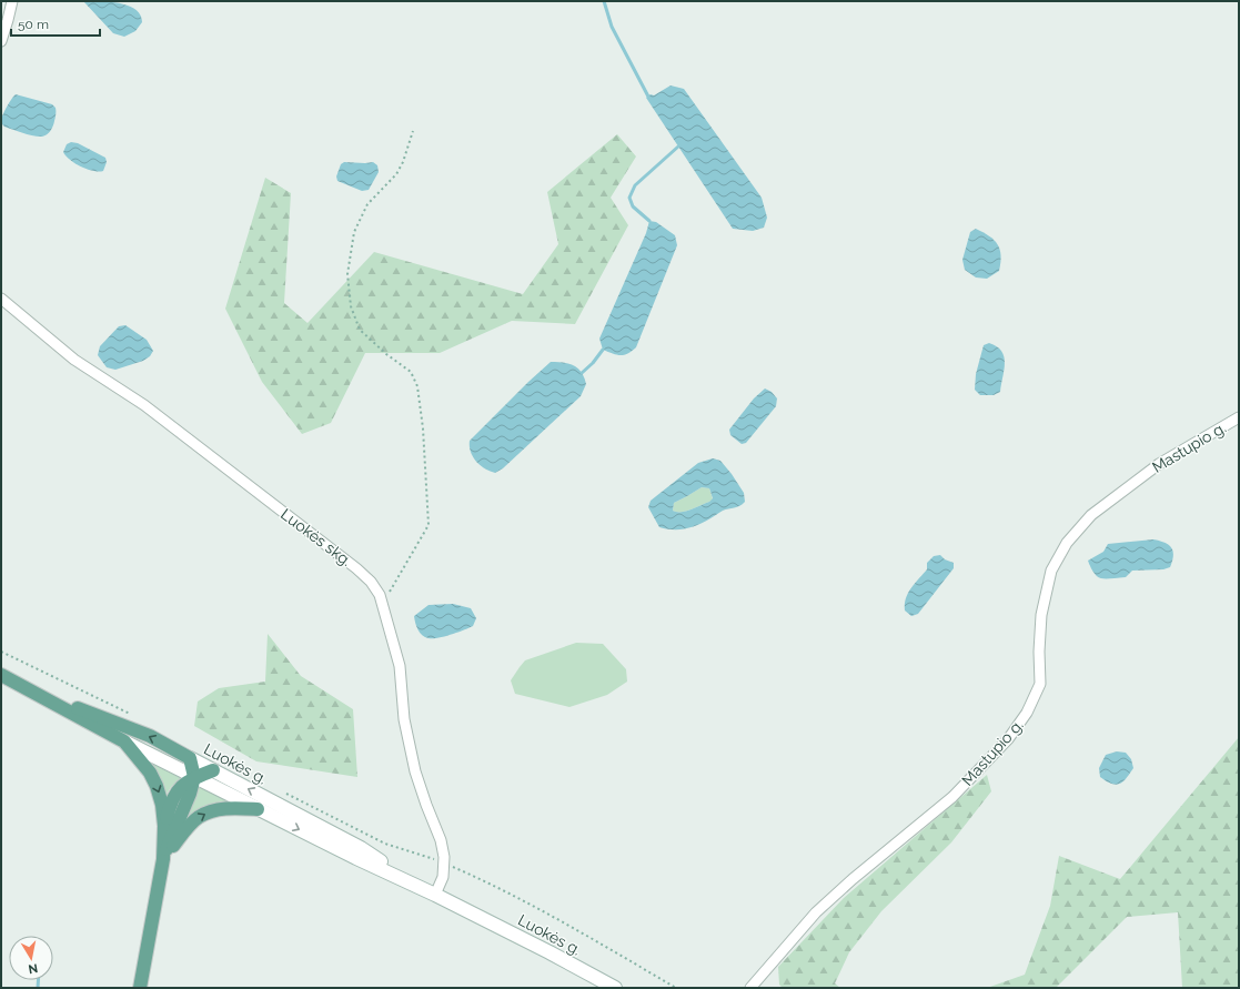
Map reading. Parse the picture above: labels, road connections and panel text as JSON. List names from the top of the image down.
{
  "streets": {
    "main road": ["Luokės g."],
    "street": ["Mastupio g.", "Luokės skg."]
  },
  "crossings": [
    ["Luokės skg.", "Luokės g."]
  ],
  "scale_bar": "50 m",
  "north": "bottom"
}
